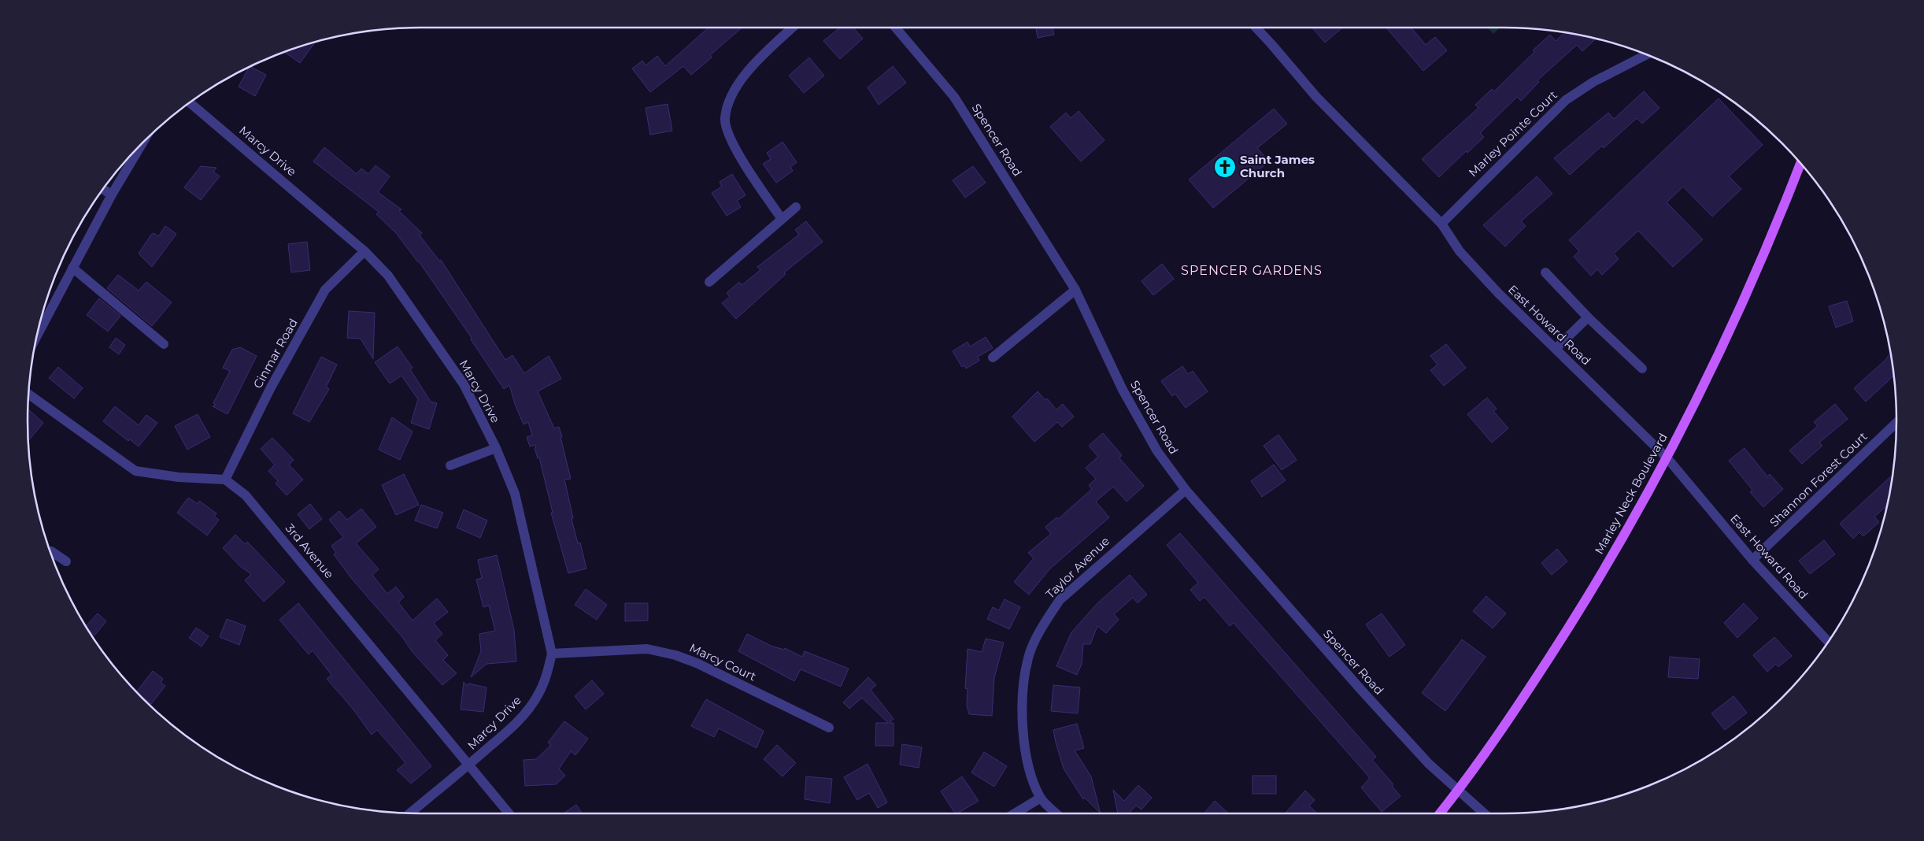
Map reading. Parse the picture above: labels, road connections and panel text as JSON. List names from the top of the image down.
{
  "streets": {
    "main road": ["Marley Neck Boulevard"],
    "street": [
      "Marley Pointe Court",
      "Spencer Road",
      "Marcy Drive",
      "East Howard Road",
      "Cinmar Road",
      "Shannon Forest Court",
      "3rd Avenue",
      "Taylor Avenue",
      "Marcy Court"
    ]
  },
  "crossings": [
    ["Marley Pointe Court", "East Howard Road"],
    ["Spencer Road", "Marley Neck Boulevard"],
    ["Spencer Road", "Taylor Avenue"],
    ["Marcy Drive", "Cinmar Road"],
    ["Marcy Drive", "3rd Avenue"],
    ["Marcy Drive", "Marcy Court"],
    ["East Howard Road", "Shannon Forest Court"],
    ["East Howard Road", "Marley Neck Boulevard"],
    ["Cinmar Road", "3rd Avenue"]
  ],
  "districts": ["SPENCER GARDENS"],
  "places": {
    "church": ["Saint James Church"]
  }
}
